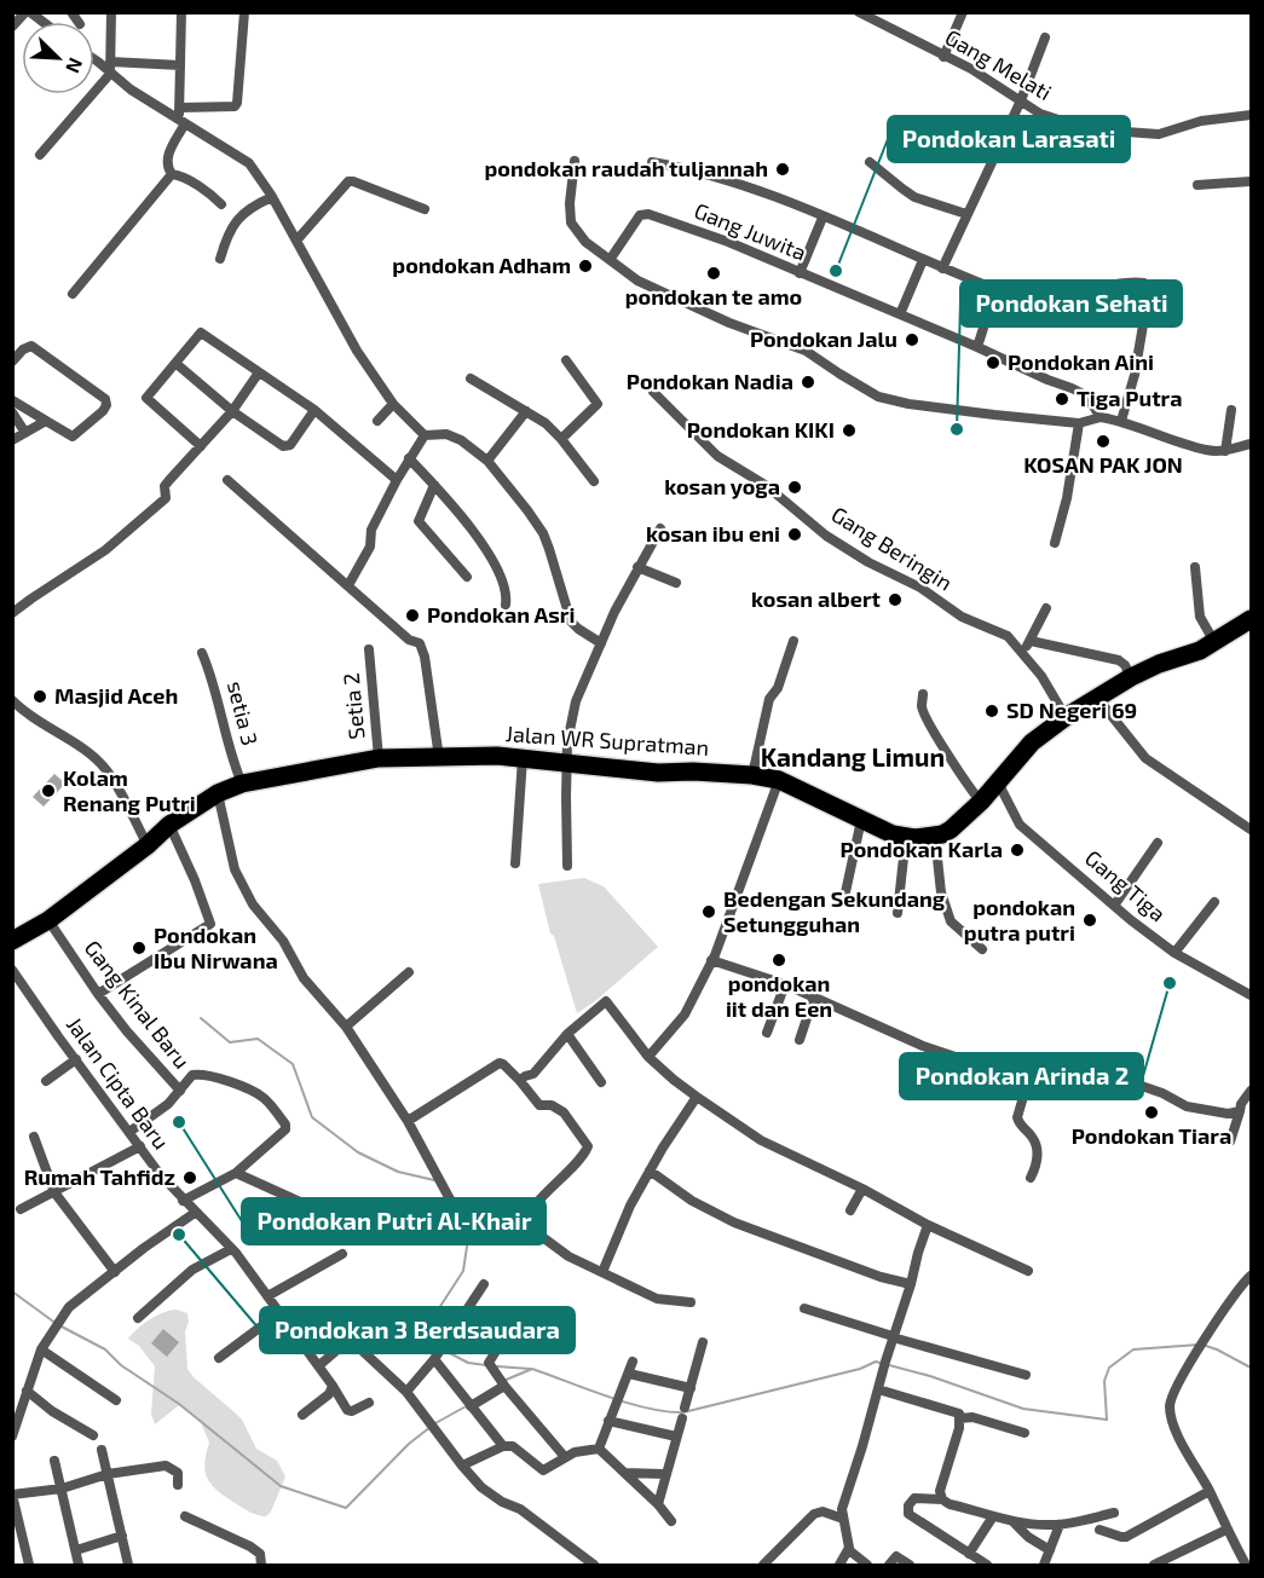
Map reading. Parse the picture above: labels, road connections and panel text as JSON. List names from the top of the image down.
{
  "streets": {
    "highway": ["Jalan WR Supratman"],
    "street": [
      "Gang Melati",
      "Gang Juwita",
      "Gang Beringin",
      "Setia 2",
      "setia 3",
      "Gang Tiga",
      "Gang Kinal Baru",
      "Jalan Cipta Baru"
    ]
  },
  "crossings": [
    ["Setia 2", "Jalan WR Supratman"],
    ["setia 3", "Jalan WR Supratman"],
    ["Jalan WR Supratman", "Gang Kinal Baru"]
  ],
  "districts": ["Kandang Limun"],
  "places": [
    "pondokan raudah tuljannah",
    "pondokan Adham",
    "Pondokan Larasati",
    "pondokan te amo",
    "Pondokan Jalu",
    "Pondokan Aini",
    "Pondokan Nadia",
    "Tiga Putra",
    "Pondokan Sehati",
    "Pondokan KIKI",
    "KOSAN PAK JON",
    "kosan yoga",
    "kosan ibu eni",
    "kosan albert",
    "Pondokan Asri",
    "Masjid Aceh",
    "SD Negeri 69",
    "Kolam Renang Putri",
    "Pondokan Karla",
    "Bedengan Sekundang Setungguhan",
    "pondokan putra putri",
    "Pondokan Ibu Nirwana",
    "pondokan iit dan Een",
    "Pondokan Arinda 2",
    "Pondokan Tiara",
    "Pondokan Putri Al-Khair",
    "Rumah Tahfidz",
    "Pondokan 3 Berdsaudara"
  ],
  "north": "bottom right"
}
